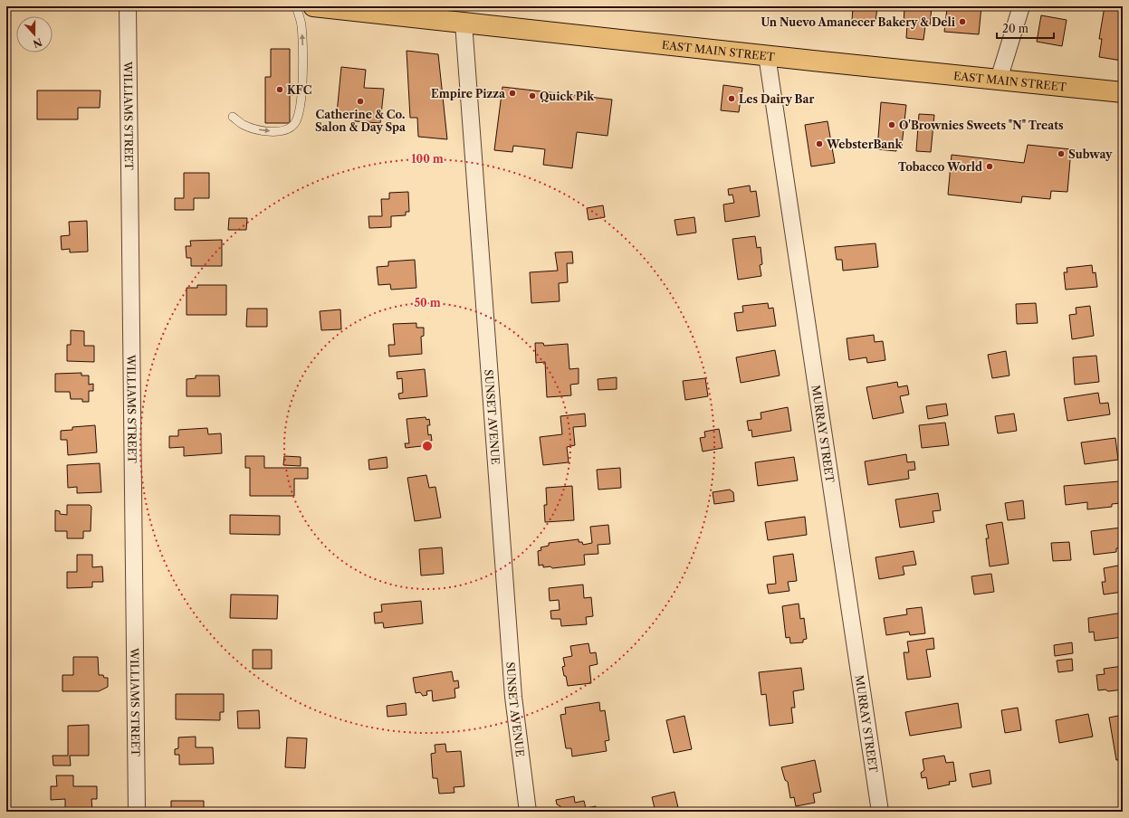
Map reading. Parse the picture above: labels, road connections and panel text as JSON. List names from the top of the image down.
{
  "streets": {
    "main road": ["EAST MAIN STREET"],
    "street": ["WILLIAMS STREET", "SUNSET AVENUE", "MURRAY STREET"]
  },
  "crossings": [
    ["EAST MAIN STREET", "SUNSET AVENUE"],
    ["EAST MAIN STREET", "MURRAY STREET"]
  ],
  "places": [
    "Un Nuevo Amanecer Bakery & Deli",
    "KFC",
    "Empire Pizza",
    "Quick Pik",
    "Les Dairy Bar",
    "Catherine & Co. Salon & Day Spa",
    "O'Brownies Sweets \"N\" Treats",
    "WebsterBank",
    "Subway",
    "Tobacco World"
  ],
  "scale_bar": "20 m",
  "north": "bottom",
  "rings": ["100 m", "50 m"]
}
